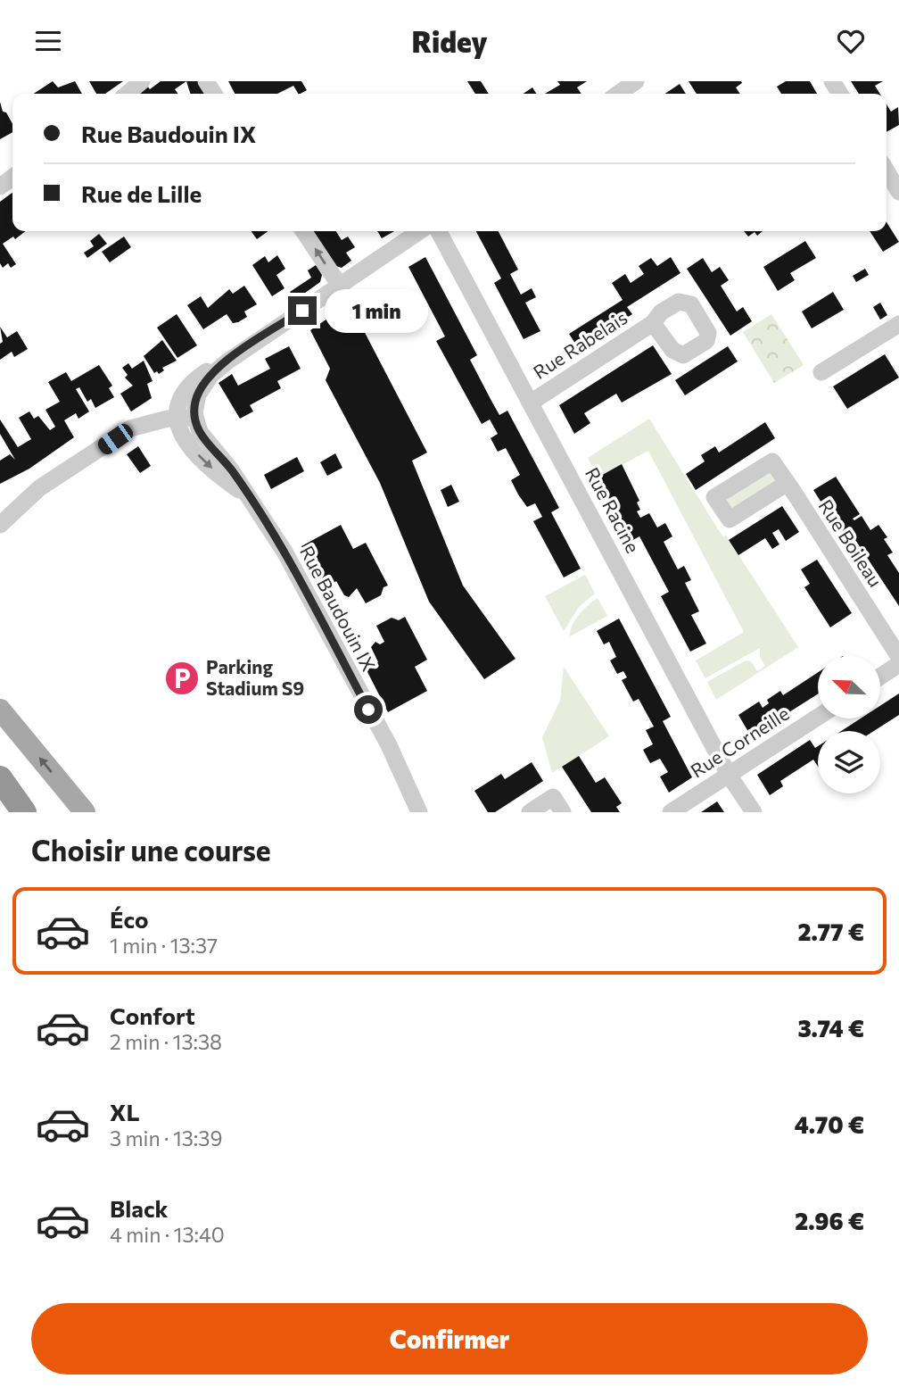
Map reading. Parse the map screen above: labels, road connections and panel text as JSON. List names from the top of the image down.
{
  "streets": {
    "street": [
      "Rue Rabelais",
      "Rue Racine",
      "Rue Boileau",
      "Rue Baudouin IX",
      "Rue Corneille"
    ]
  },
  "crossings": [
    ["Rue Rabelais", "Rue Racine"],
    ["Rue Racine", "Rue Corneille"]
  ],
  "places": {
    "parking": ["Parking Stadium S9"]
  },
  "north": "top left",
  "page": {
    "header": "Ridey",
    "banner": ["Rue Baudouin IX", "Rue de Lille"],
    "bubble": "1 min",
    "heading": "Choisir une course",
    "list": [
      {
        "name": "Éco",
        "note": "1 min · 13:37",
        "value": "2.77 €"
      },
      {
        "name": "Confort",
        "note": "2 min · 13:38",
        "value": "3.74 €"
      },
      {
        "name": "XL",
        "note": "3 min · 13:39",
        "value": "4.70 €"
      },
      {
        "name": "Black",
        "note": "4 min · 13:40",
        "value": "2.96 €"
      }
    ],
    "buttons": "Confirmer"
  }
}
